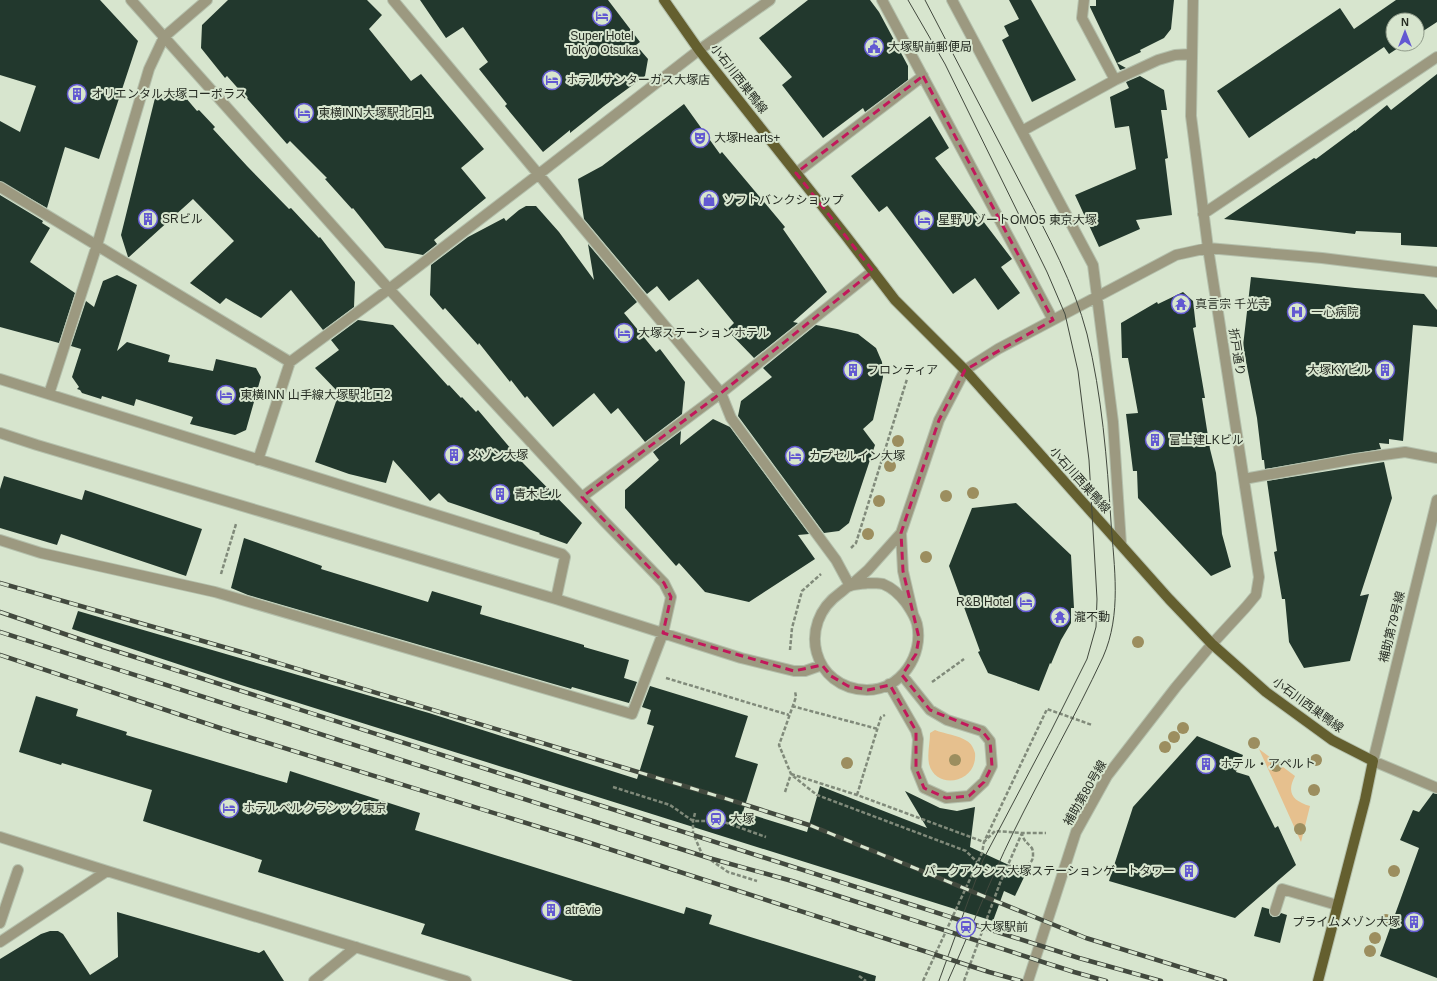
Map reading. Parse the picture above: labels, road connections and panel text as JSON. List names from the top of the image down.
{
  "streets": {
    "main road": ["小石川西巣鴨線"],
    "street": ["折戸通り", "補助第79号線", "補助第80号線"]
  },
  "crossings": [
    ["小石川西巣鴨線", "折戸通り"],
    ["小石川西巣鴨線", "補助第79号線"],
    ["小石川西巣鴨線", "補助第80号線"],
    ["折戸通り", "補助第80号線"]
  ],
  "places": {
    "hotel": [
      "Super Hotel Tokyo Otsuka",
      "ホテルサンターガス大塚店",
      "東横INN大塚駅北口１",
      "星野リゾートOMO5 東京大塚",
      "大塚ステーションホテル",
      "東横INN 山手線大塚駅北口2",
      "カプセルイン大塚",
      "R&B Hotel",
      "ホテルベルクラシック東京"
    ],
    "public building": ["大塚駅前郵便局"],
    "building": [
      "オリエンタル大塚コーポラス",
      "SRビル",
      "フロンティア",
      "大塚KYビル",
      "富士建LKビル",
      "メゾン大塚",
      "青木ビル",
      "ホテル・アペルト",
      "パークアクシス大塚ステーションゲートタワー",
      "atrēvie",
      "プライムメゾン大塚"
    ],
    "theatre": ["大塚Hearts+"],
    "shop": ["ソフトバンクショップ"],
    "temple": ["真言宗 千光寺", "瀧不動"],
    "hospital": ["一心病院"],
    "station": ["大塚", "大塚駅前"]
  },
  "north": "top"
}
